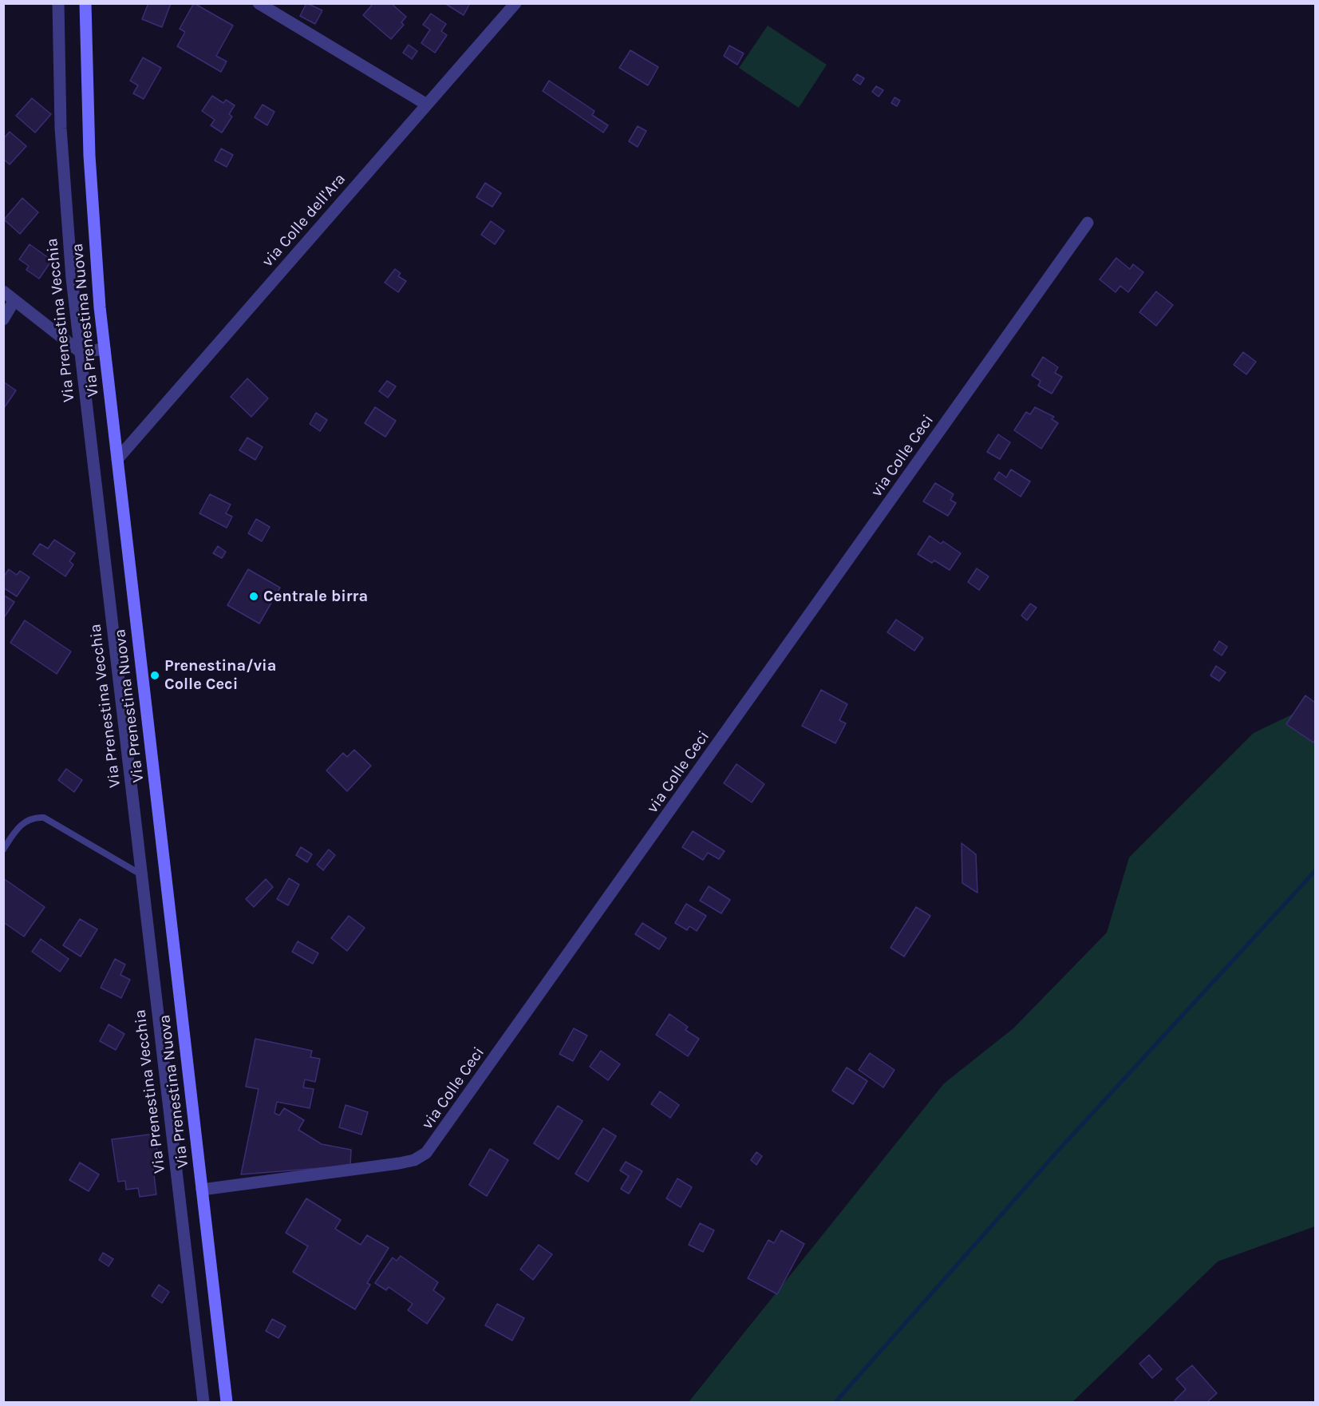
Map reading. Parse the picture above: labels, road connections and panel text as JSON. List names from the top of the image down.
{
  "streets": {
    "main road": ["Via Prenestina Nuova"],
    "street": ["via Colle dell'Ara", "Via Prenestina Vecchia", "via Colle Ceci"]
  },
  "crossings": [
    ["via Colle dell'Ara", "Via Prenestina Nuova"],
    ["Via Prenestina Nuova", "via Colle Ceci"]
  ],
  "places": ["Centrale birra", "Prenestina/via Colle Ceci"]
}
